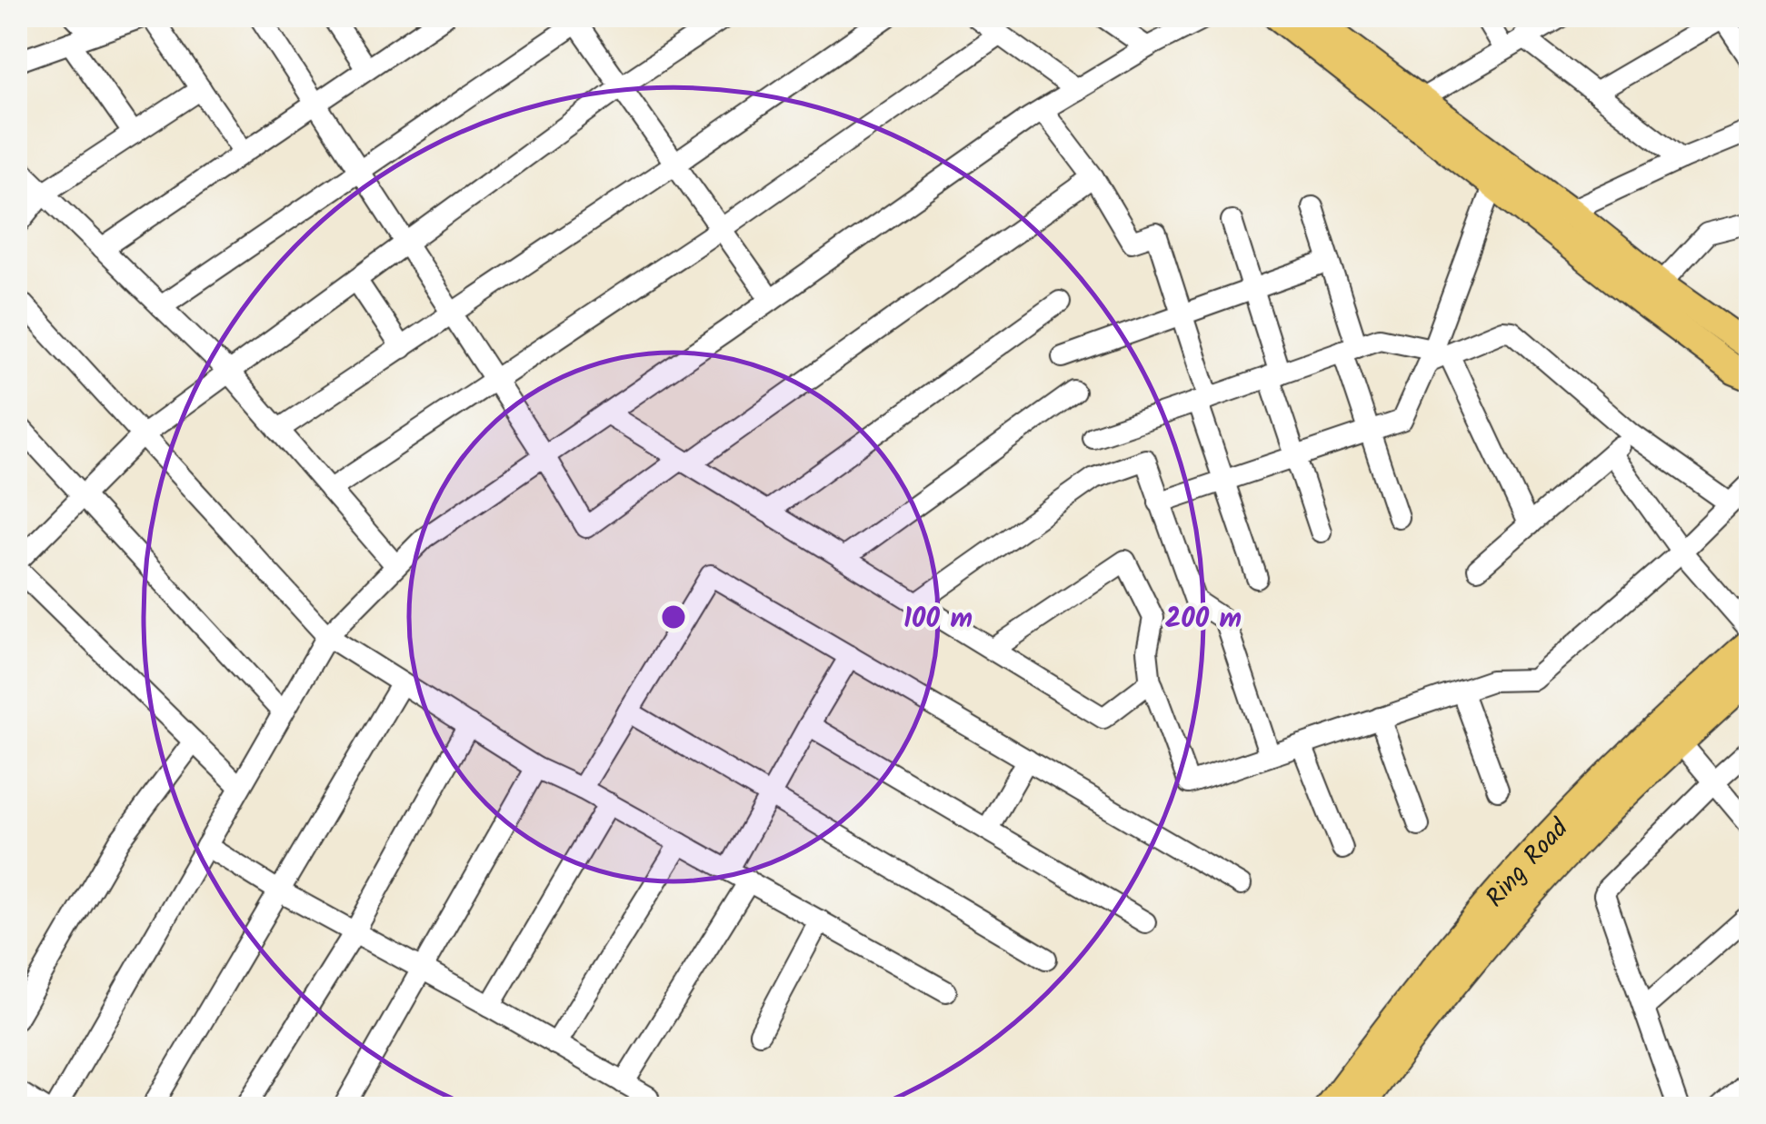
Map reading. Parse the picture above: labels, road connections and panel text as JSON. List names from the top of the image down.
{
  "streets": {
    "highway": ["Ring Road"]
  },
  "rings": ["100 m", "200 m"]
}
